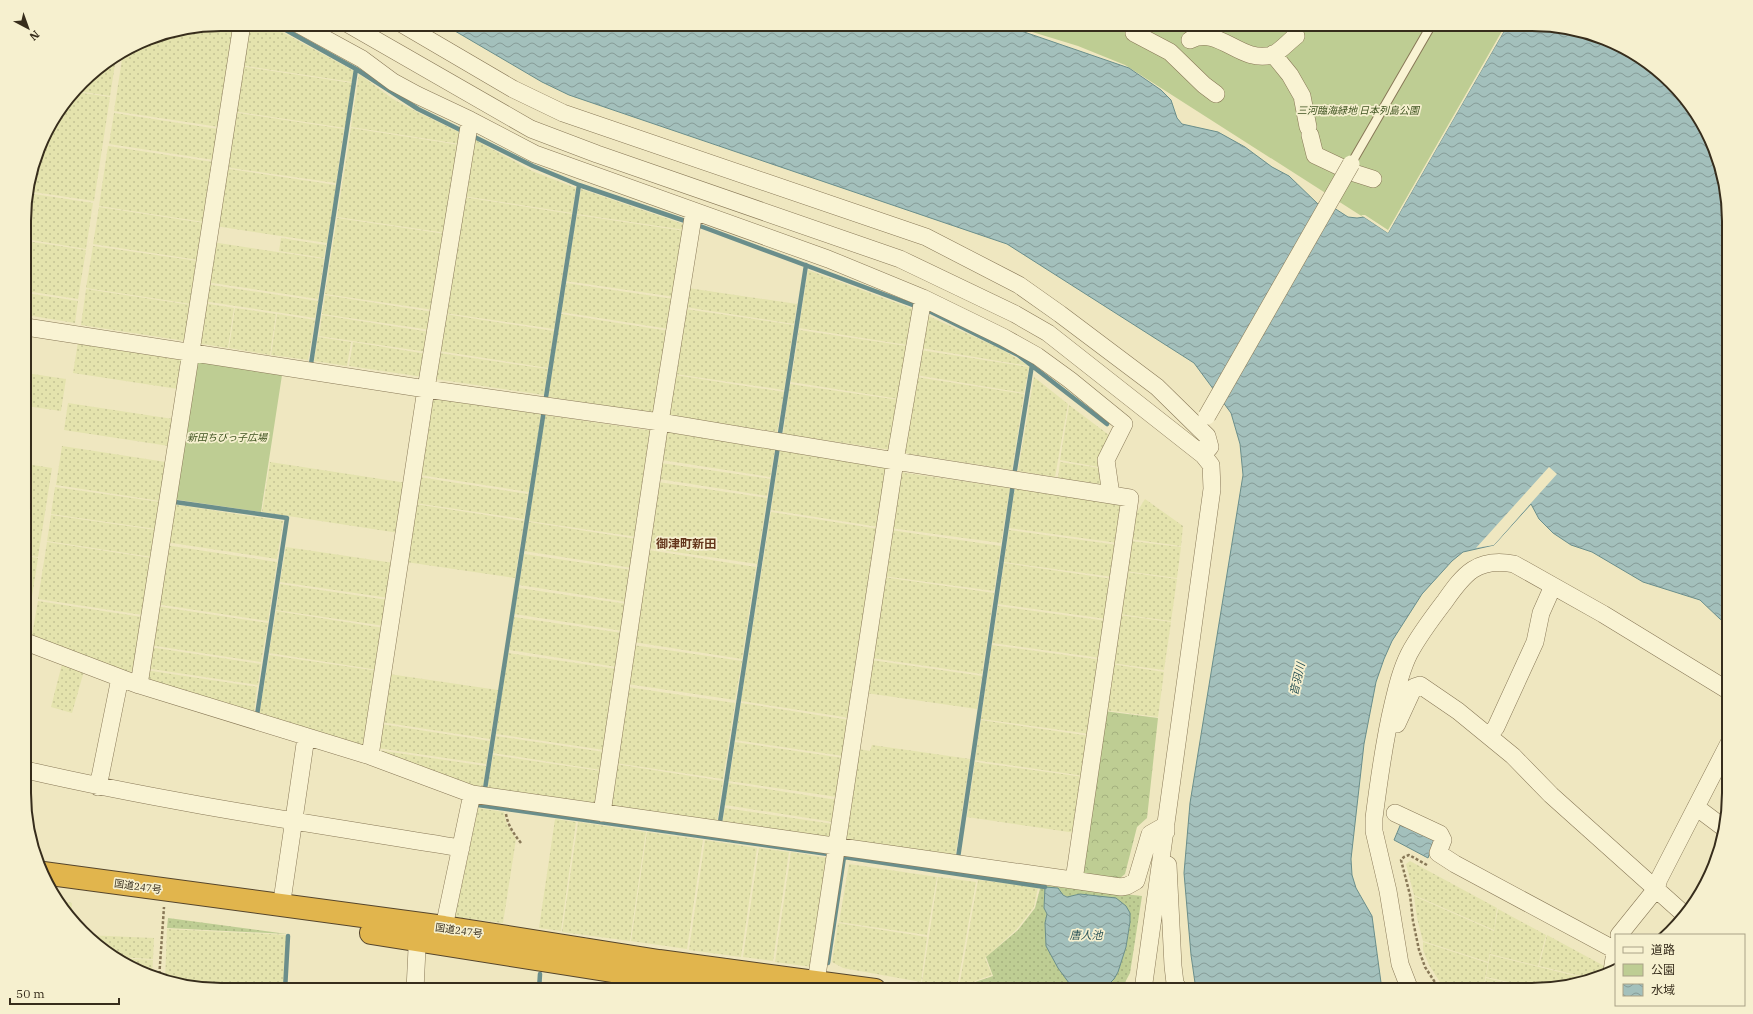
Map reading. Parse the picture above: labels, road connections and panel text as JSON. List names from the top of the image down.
{
  "streets": {
    "highway": ["国道247号"]
  },
  "districts": ["御津町新田"],
  "water": ["音羽川", "唐人池"],
  "parks": ["三河臨海緑地 日本列島公園", "新田ちびっ子広場"],
  "legend": ["道路", "公園", "水域"],
  "scale_bar": "50 m",
  "north": "bottom right"
}
